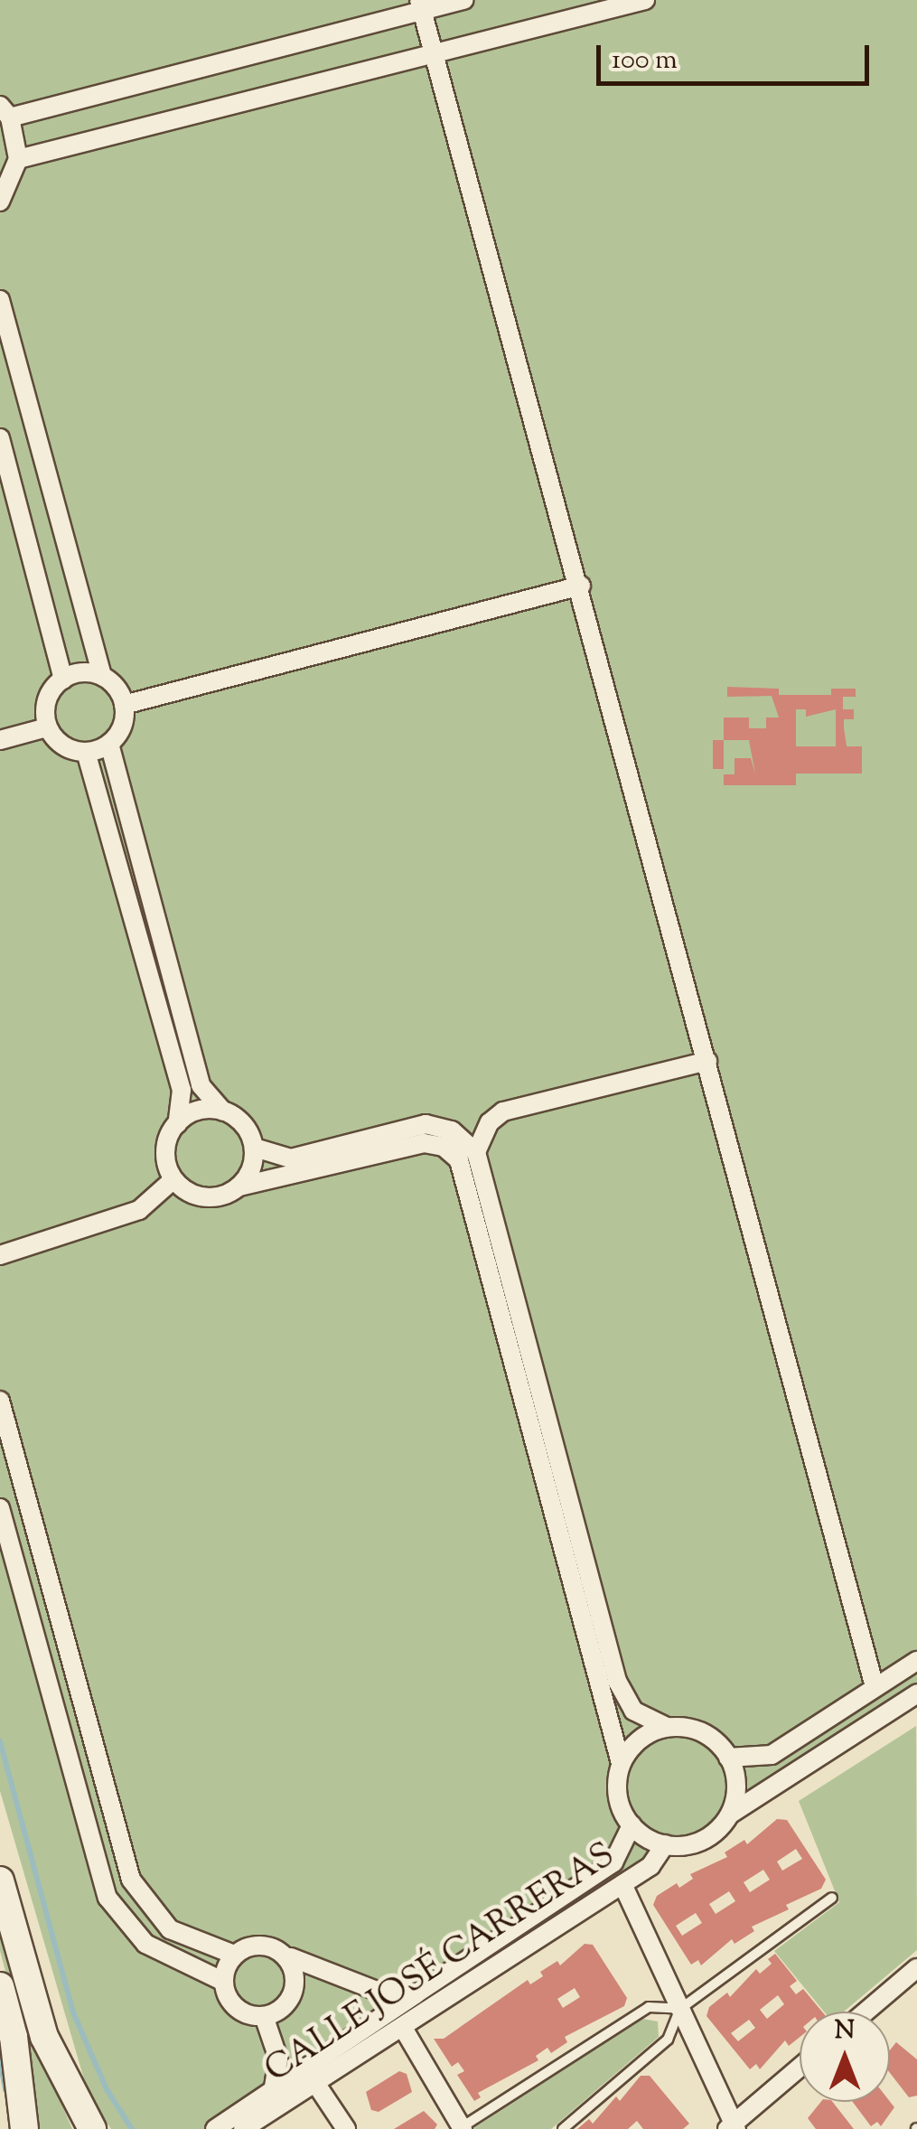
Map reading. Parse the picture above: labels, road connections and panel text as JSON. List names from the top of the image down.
{
  "streets": {
    "street": ["CALLE JOSÉ CARRERAS"]
  },
  "scale_bar": "100 m",
  "north": "top"
}
